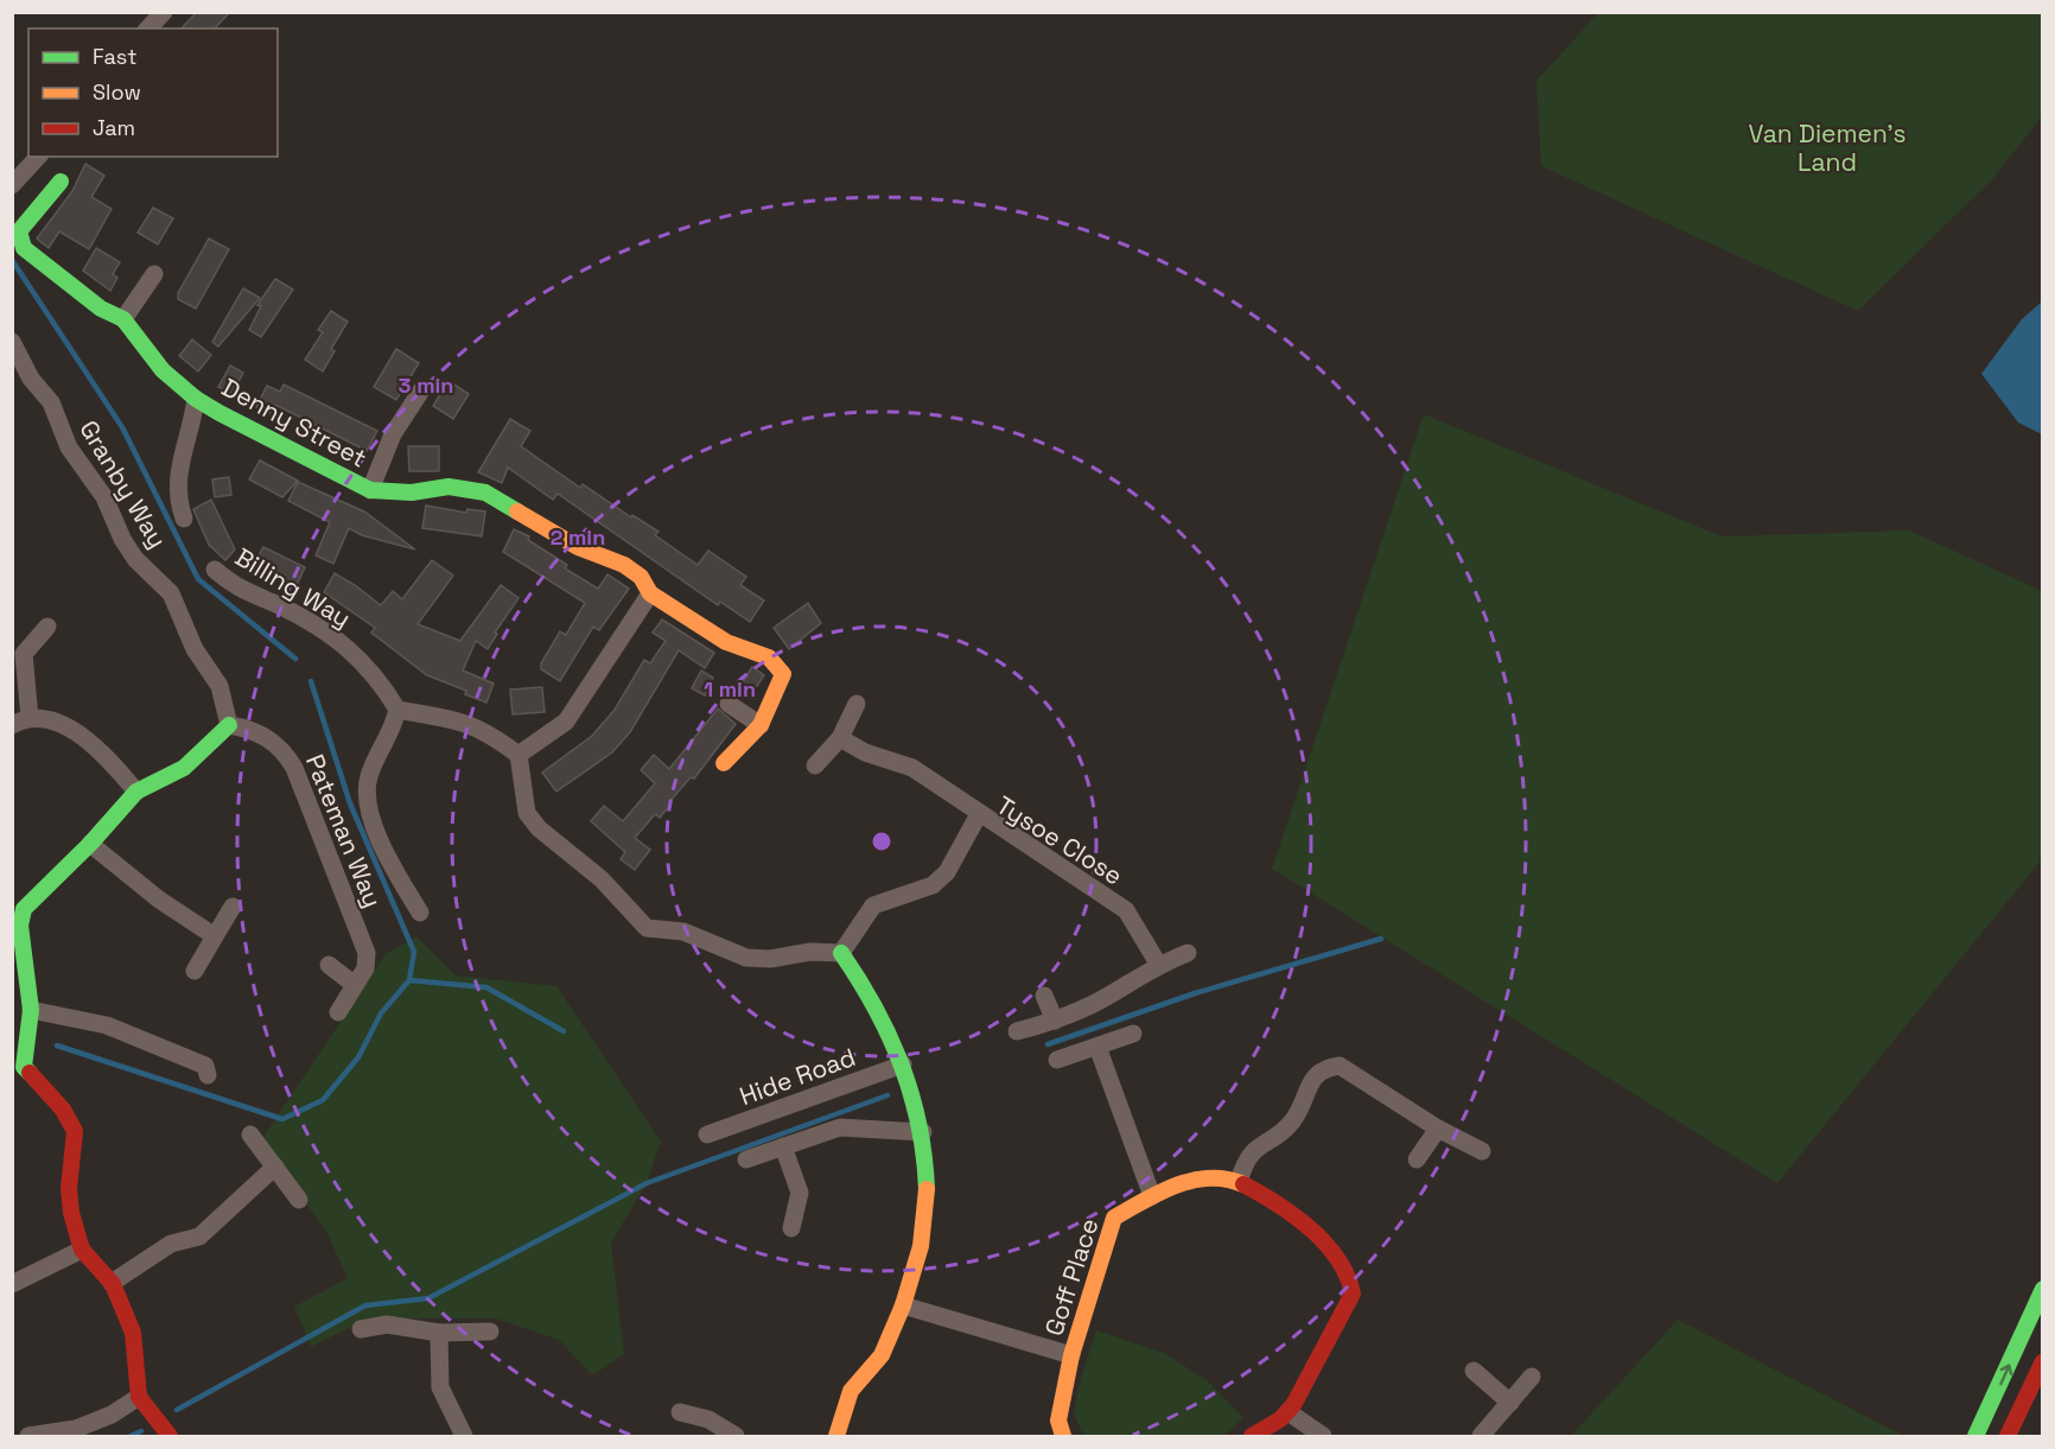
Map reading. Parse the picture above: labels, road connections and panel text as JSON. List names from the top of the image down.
{
  "streets": {
    "main road": ["Denny Street", "Goff Place"],
    "street": [
      "Granby Way",
      "Billing Way",
      "Pateman Way",
      "Tysoe Close",
      "Hide Road"
    ]
  },
  "crossings": [
    ["Granby Way", "Pateman Way"]
  ],
  "parks": ["Van Diemen's Land"],
  "legend": ["Fast", "Slow", "Jam"],
  "rings": ["3 min", "2 min", "1 min"]
}
